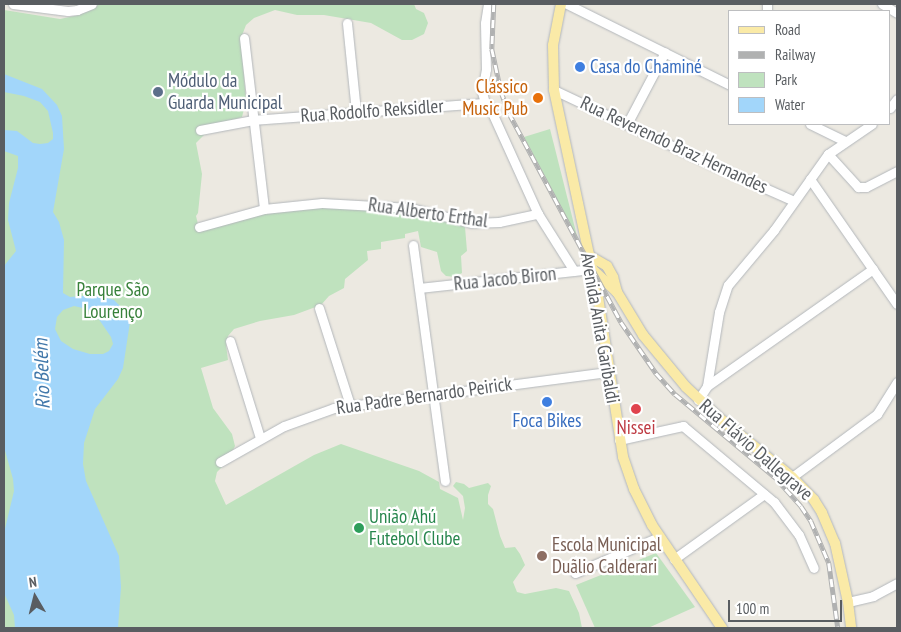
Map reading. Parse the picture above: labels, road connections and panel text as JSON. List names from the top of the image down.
{
  "streets": {
    "main road": ["Avenida Anita Garibaldi", "Rua Flávio Dallegrave"],
    "street": [
      "Rua Rodolfo Reksidler",
      "Rua Reverendo Braz Hernandes",
      "Rua Alberto Erthal",
      "Rua Jacob Biron",
      "Rua Padre Bernardo Peirick"
    ]
  },
  "crossings": [
    ["Rua Reverendo Braz Hernandes", "Avenida Anita Garibaldi"],
    ["Rua Jacob Biron", "Avenida Anita Garibaldi"],
    ["Rua Jacob Biron", "Rua Flávio Dallegrave"],
    ["Avenida Anita Garibaldi", "Rua Padre Bernardo Peirick"],
    ["Avenida Anita Garibaldi", "Rua Flávio Dallegrave"]
  ],
  "water": ["Rio Belém"],
  "parks": ["Parque São Lourenço"],
  "places": [
    "Casa do Chaminé",
    "Módulo da Guarda Municipal",
    "Clássico Music Pub",
    "Foca Bikes",
    "Nissei",
    "União Ahú Futebol Clube",
    "Escola Municipal Duãlio Calderari"
  ],
  "legend": [
    "Road",
    "Railway",
    "Park",
    "Water"
  ],
  "scale_bar": "100 m",
  "north": "top"
}
